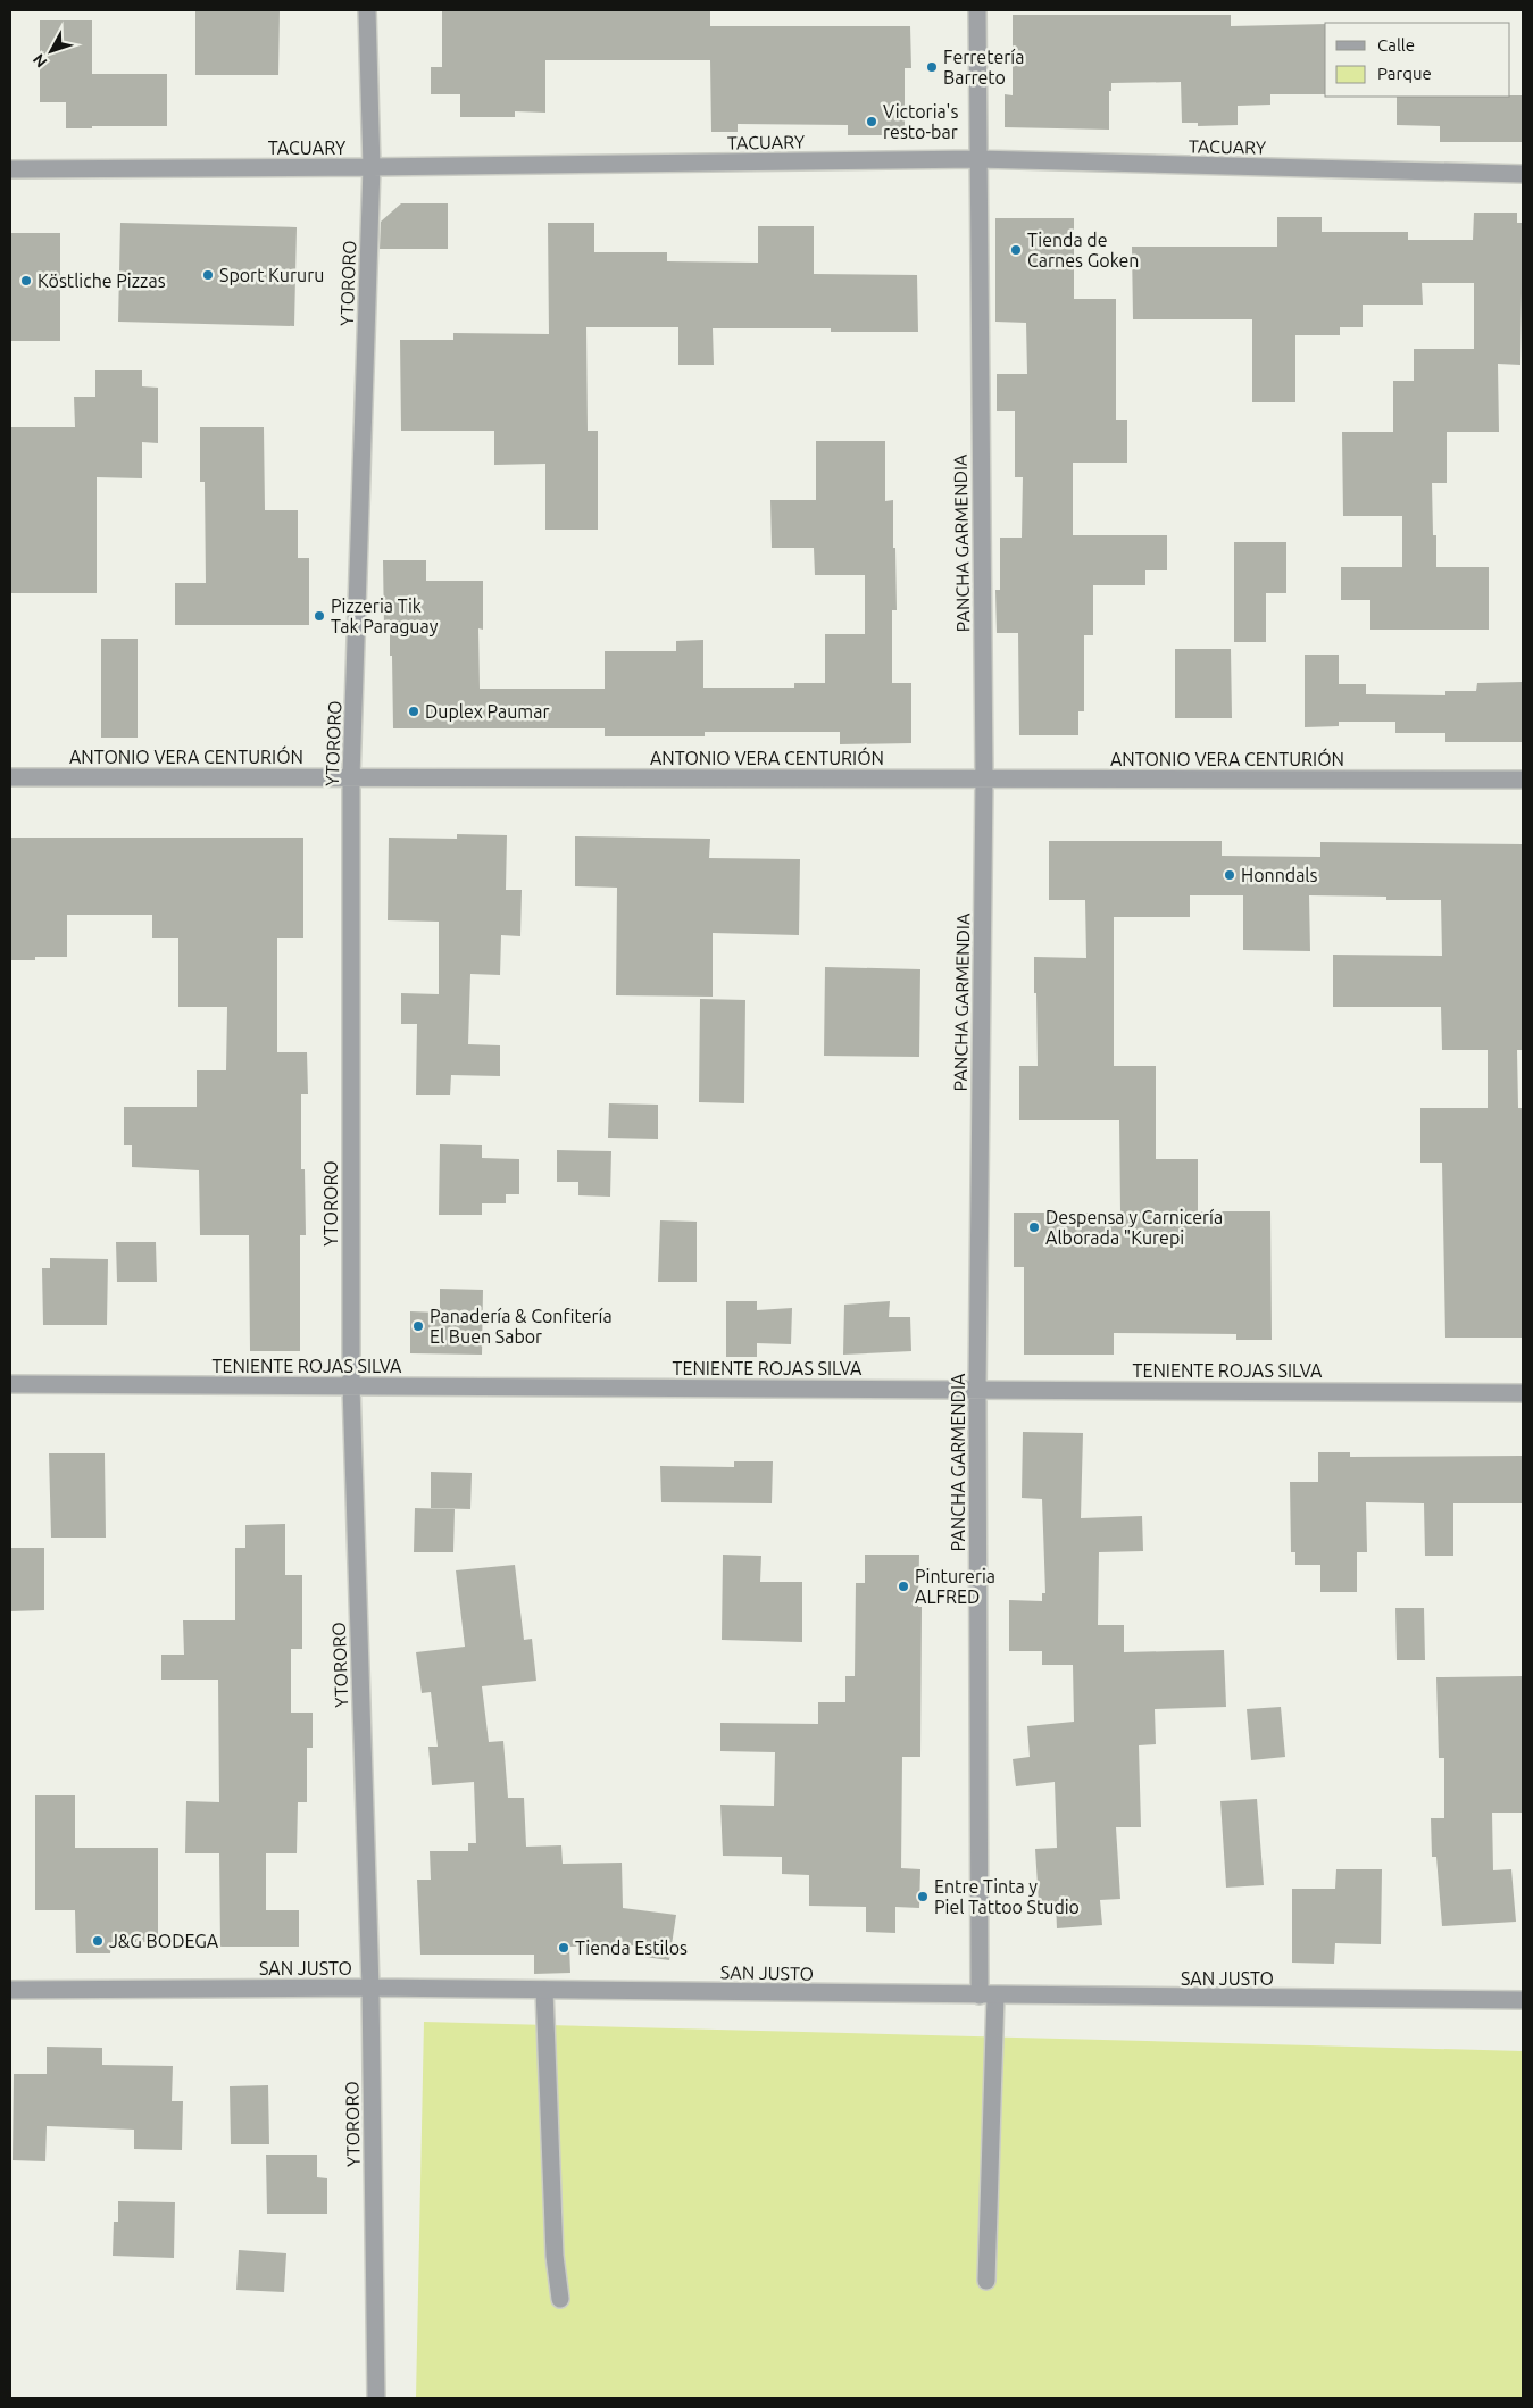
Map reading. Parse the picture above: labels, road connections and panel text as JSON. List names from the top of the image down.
{
  "streets": {
    "street": [
      "TACUARY",
      "YTORORO",
      "PANCHA GARMENDIA",
      "ANTONIO VERA CENTURIÓN",
      "TENIENTE ROJAS SILVA",
      "SAN JUSTO"
    ]
  },
  "crossings": [
    ["TACUARY", "YTORORO"],
    ["TACUARY", "PANCHA GARMENDIA"],
    ["YTORORO", "ANTONIO VERA CENTURIÓN"],
    ["YTORORO", "TENIENTE ROJAS SILVA"],
    ["YTORORO", "SAN JUSTO"],
    ["PANCHA GARMENDIA", "ANTONIO VERA CENTURIÓN"],
    ["PANCHA GARMENDIA", "TENIENTE ROJAS SILVA"],
    ["PANCHA GARMENDIA", "SAN JUSTO"]
  ],
  "places": [
    "Ferretería Barreto",
    "Victoria's resto-bar",
    "Tienda de Carnes Goken",
    "Sport Kururu",
    "Köstliche Pizzas",
    "Pizzeria Tik Tak Paraguay",
    "Duplex Paumar",
    "Honndals",
    "Despensa y Carnicería Alborada \"Kurepi",
    "Panadería & Confitería El Buen Sabor",
    "Pintureria ALFRED",
    "Entre Tinta y Piel Tattoo Studio",
    "J&G BODEGA",
    "Tienda Estilos"
  ],
  "legend": ["Calle", "Parque"],
  "north": "bottom left"
}
